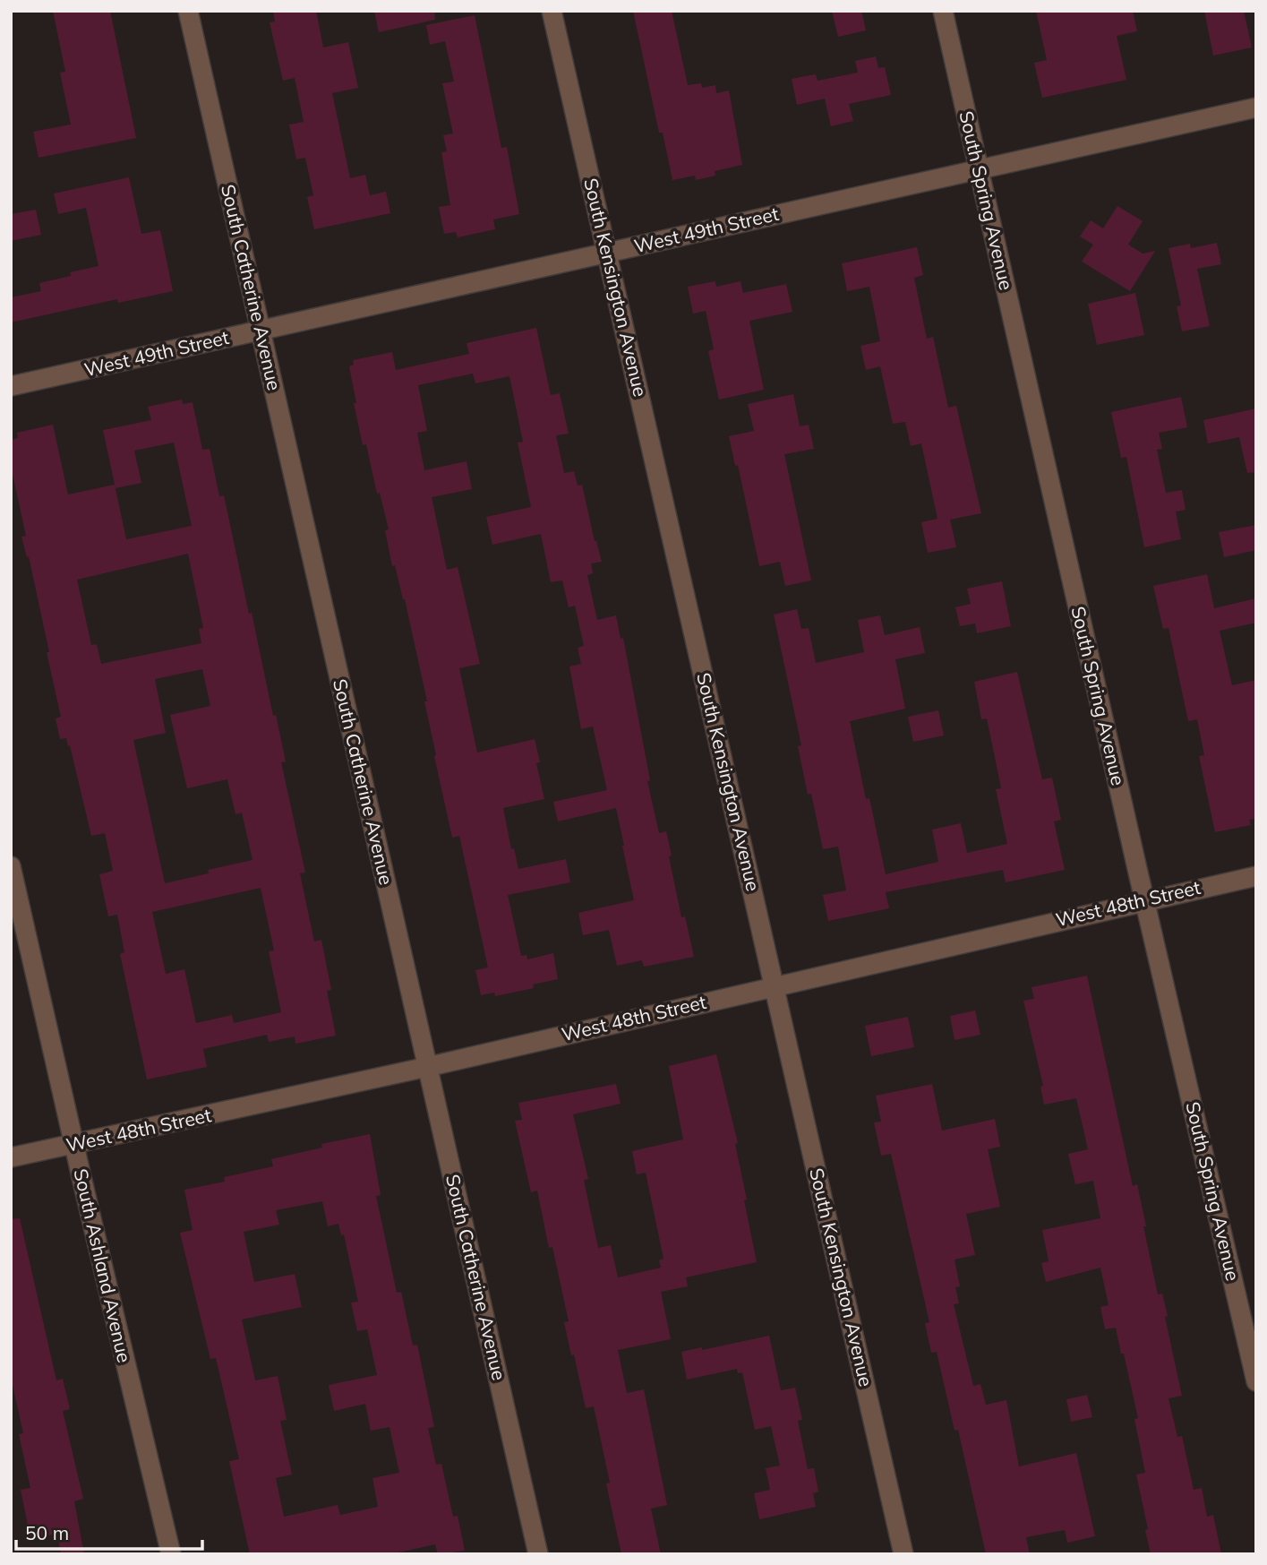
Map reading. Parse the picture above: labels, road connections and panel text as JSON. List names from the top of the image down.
{
  "streets": {
    "street": [
      "South Spring Avenue",
      "West 49th Street",
      "South Catherine Avenue",
      "South Kensington Avenue",
      "West 48th Street",
      "South Ashland Avenue"
    ]
  },
  "crossings": [
    ["South Spring Avenue", "West 49th Street"],
    ["South Spring Avenue", "West 48th Street"],
    ["West 49th Street", "South Catherine Avenue"],
    ["West 49th Street", "South Kensington Avenue"],
    ["South Catherine Avenue", "West 48th Street"],
    ["South Kensington Avenue", "West 48th Street"],
    ["West 48th Street", "South Ashland Avenue"]
  ],
  "scale_bar": "50 m"
}
